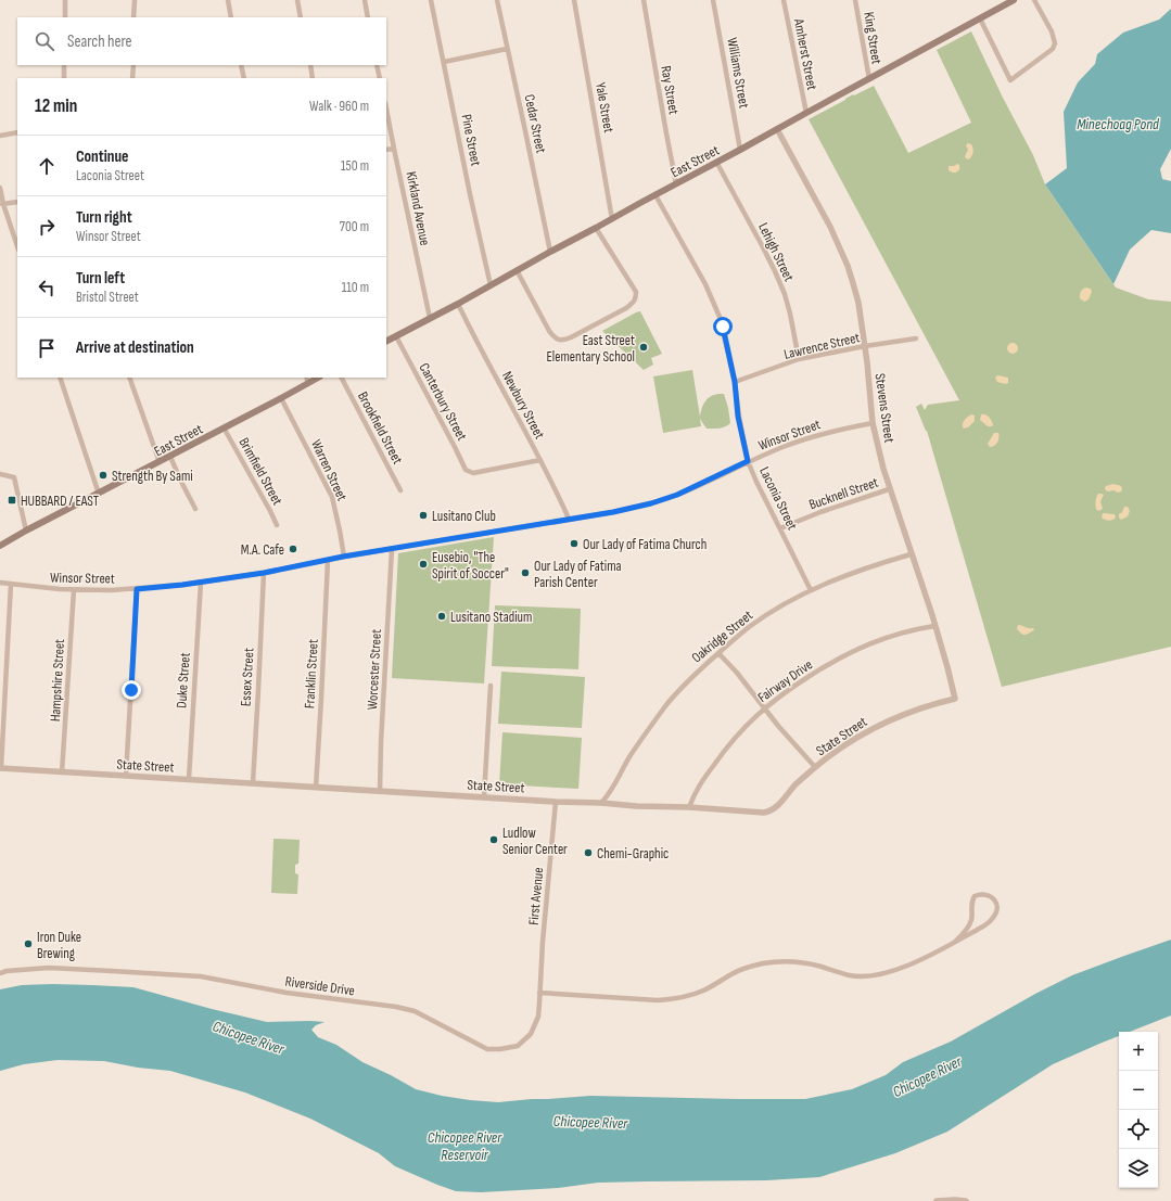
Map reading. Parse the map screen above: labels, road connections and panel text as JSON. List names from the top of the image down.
{
  "streets": {
    "main road": ["East Street"],
    "street": [
      "King Street",
      "Amherst Street",
      "Williams Street",
      "Ray Street",
      "Yale Street",
      "Cedar Street",
      "Pine Street",
      "Kirkland Avenue",
      "Lehigh Street",
      "Lawrence Street",
      "Canterbury Street",
      "Newbury Street",
      "Stevens Street",
      "Brookfield Street",
      "Winsor Street",
      "Warren Street",
      "Brimfield Street",
      "Bucknell Street",
      "Laconia Street",
      "Oakridge Street",
      "Worcester Street",
      "Franklin Street",
      "Essex Street",
      "Hampshire Street",
      "Duke Street",
      "Fairway Drive",
      "State Street",
      "First Avenue",
      "Riverside Drive"
    ]
  },
  "crossings": [
    ["King Street", "East Street"],
    ["Amherst Street", "East Street"],
    ["Williams Street", "East Street"],
    ["Ray Street", "East Street"],
    ["Yale Street", "East Street"],
    ["Cedar Street", "East Street"],
    ["Pine Street", "East Street"],
    ["East Street", "Kirkland Avenue"],
    ["East Street", "Lehigh Street"],
    ["East Street", "Canterbury Street"],
    ["East Street", "Newbury Street"],
    ["East Street", "Stevens Street"],
    ["East Street", "Warren Street"],
    ["East Street", "Brimfield Street"],
    ["East Street", "Laconia Street"],
    ["Lehigh Street", "Lawrence Street"],
    ["Lawrence Street", "Stevens Street"],
    ["Lawrence Street", "Laconia Street"],
    ["Canterbury Street", "Newbury Street"],
    ["Newbury Street", "Winsor Street"],
    ["Stevens Street", "Winsor Street"],
    ["Stevens Street", "Bucknell Street"],
    ["Stevens Street", "Oakridge Street"],
    ["Stevens Street", "Fairway Drive"],
    ["Stevens Street", "State Street"],
    ["Winsor Street", "Warren Street"],
    ["Winsor Street", "Laconia Street"],
    ["Winsor Street", "Worcester Street"],
    ["Winsor Street", "Franklin Street"],
    ["Winsor Street", "Essex Street"],
    ["Winsor Street", "Hampshire Street"],
    ["Winsor Street", "Duke Street"],
    ["Bucknell Street", "Laconia Street"],
    ["Laconia Street", "Oakridge Street"],
    ["Oakridge Street", "State Street"],
    ["Worcester Street", "State Street"],
    ["Franklin Street", "State Street"],
    ["Essex Street", "State Street"],
    ["Hampshire Street", "State Street"],
    ["Duke Street", "State Street"],
    ["Fairway Drive", "State Street"],
    ["State Street", "First Avenue"],
    ["First Avenue", "Riverside Drive"]
  ],
  "water": ["Minechoag Pond", "Chicopee River", "Chicopee River Reservoir"],
  "places": {
    "other": [
      "East Street Elementary School",
      "Strength By Sami",
      "Lusitano Club",
      "Our Lady of Fatima Church",
      "M.A. Cafe",
      "Eusebio, \"The Spirit of Soccer\"",
      "Our Lady of Fatima Parish Center",
      "Lusitano Stadium",
      "Ludlow Senior Center",
      "Chemi-Graphic",
      "Iron Duke Brewing"
    ],
    "transit": ["HUBBARD / EAST"]
  },
  "page": {
    "search": "Search here",
    "heading": ["12 min", "Walk · 960 m"],
    "list": [
      ["Continue", "Laconia Street", "150 m"],
      ["Turn right", "Winsor Street", "700 m"],
      ["Turn left", "Bristol Street", "110 m"],
      "Arrive at destination"
    ],
    "map_buttons": ["+", "−"]
  }
}
